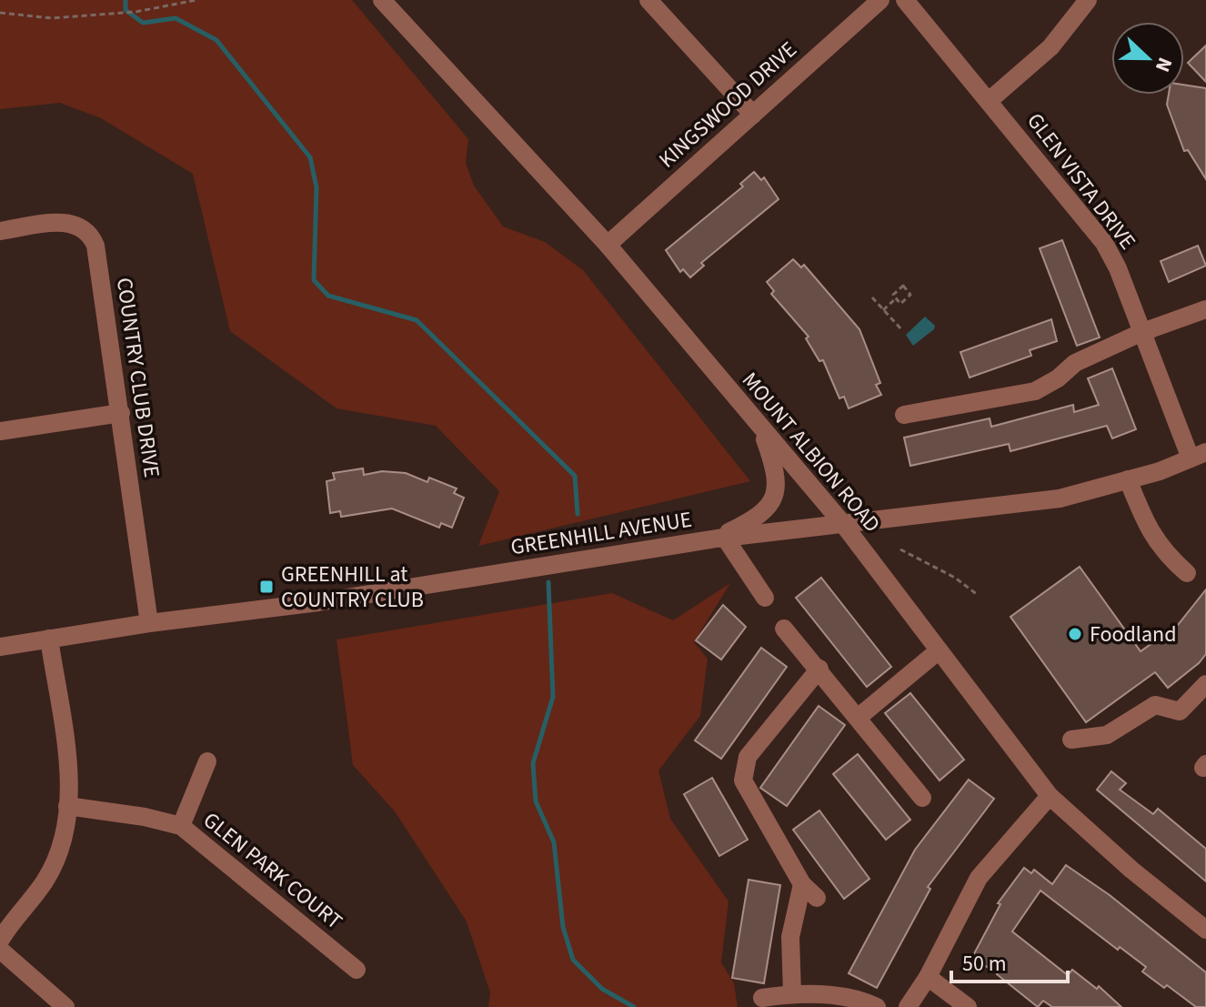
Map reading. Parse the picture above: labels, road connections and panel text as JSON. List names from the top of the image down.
{
  "streets": {
    "street": [
      "KINGSWOOD DRIVE",
      "GLEN VISTA DRIVE",
      "COUNTRY CLUB DRIVE",
      "MOUNT ALBION ROAD",
      "GREENHILL AVENUE",
      "GLEN PARK COURT"
    ]
  },
  "crossings": [
    ["KINGSWOOD DRIVE", "MOUNT ALBION ROAD"],
    ["GLEN VISTA DRIVE", "GREENHILL AVENUE"],
    ["COUNTRY CLUB DRIVE", "GREENHILL AVENUE"],
    ["MOUNT ALBION ROAD", "GREENHILL AVENUE"]
  ],
  "places": {
    "transit": ["GREENHILL at COUNTRY CLUB"],
    "other": ["Foodland"]
  },
  "scale_bar": "50 m",
  "north": "right"
}
